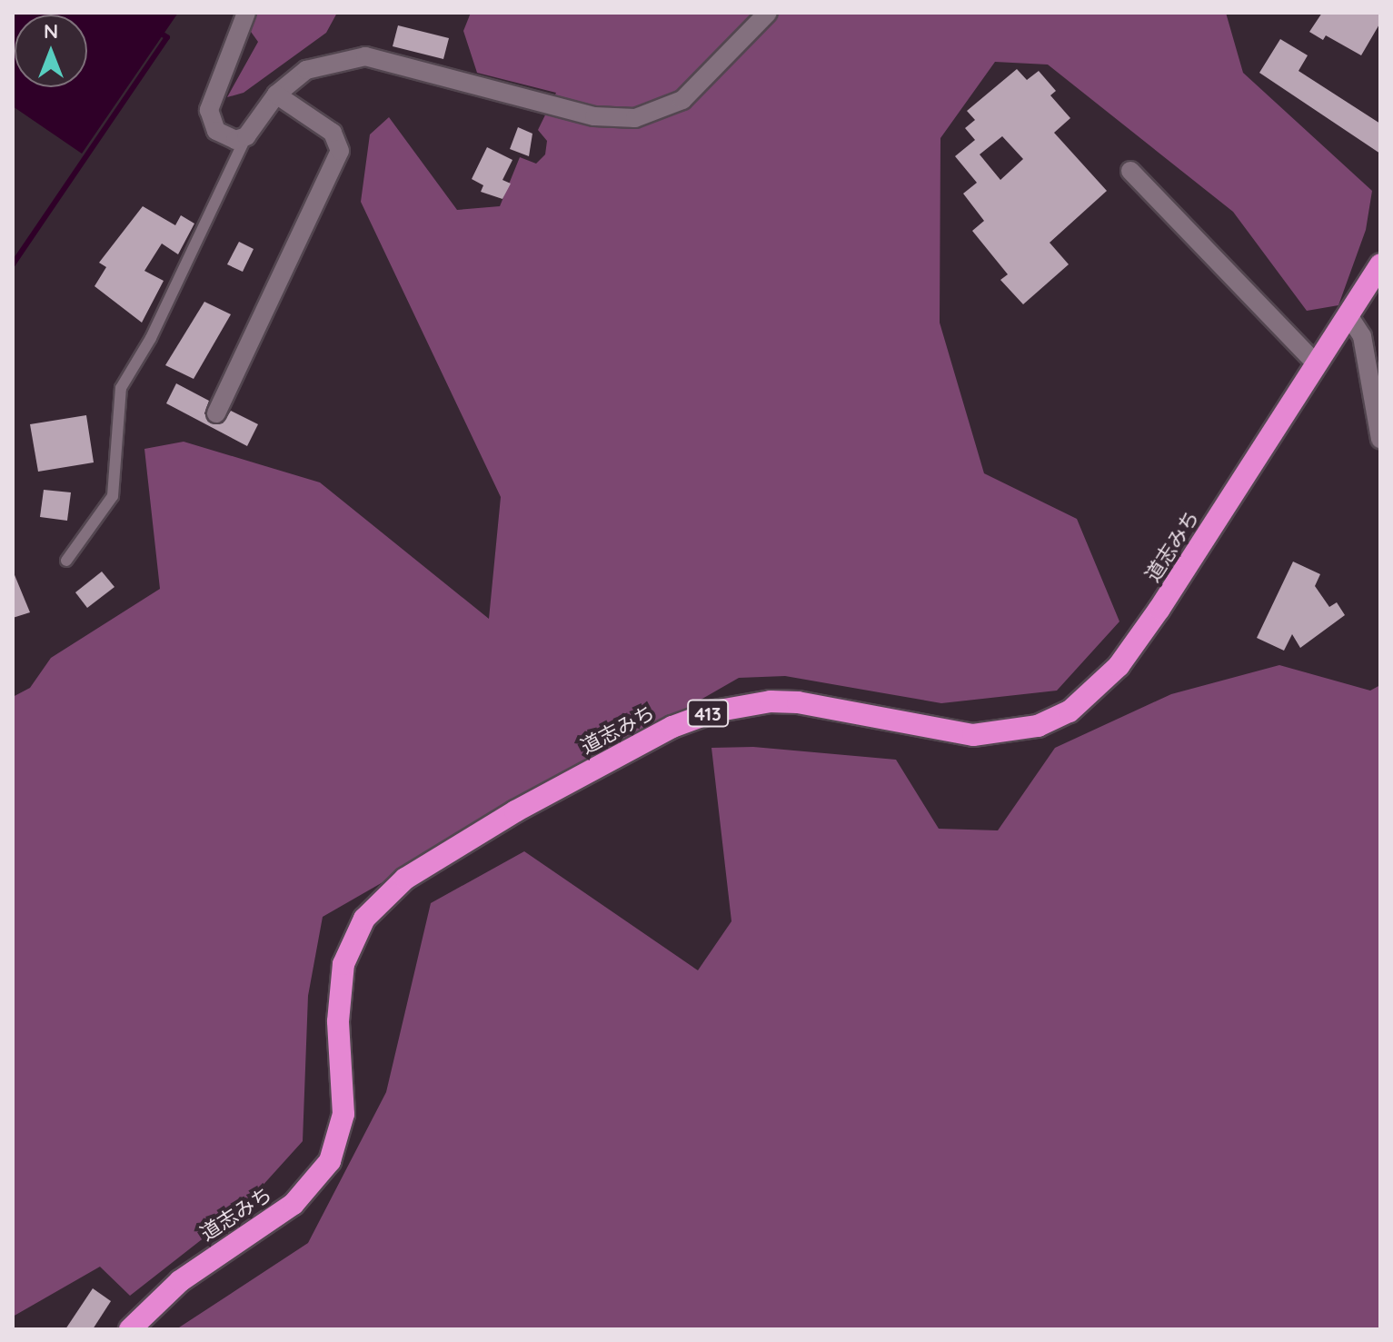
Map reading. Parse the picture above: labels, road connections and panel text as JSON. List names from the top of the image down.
{
  "streets": {
    "highway": ["道志みち", "413"]
  },
  "north": "top"
}
